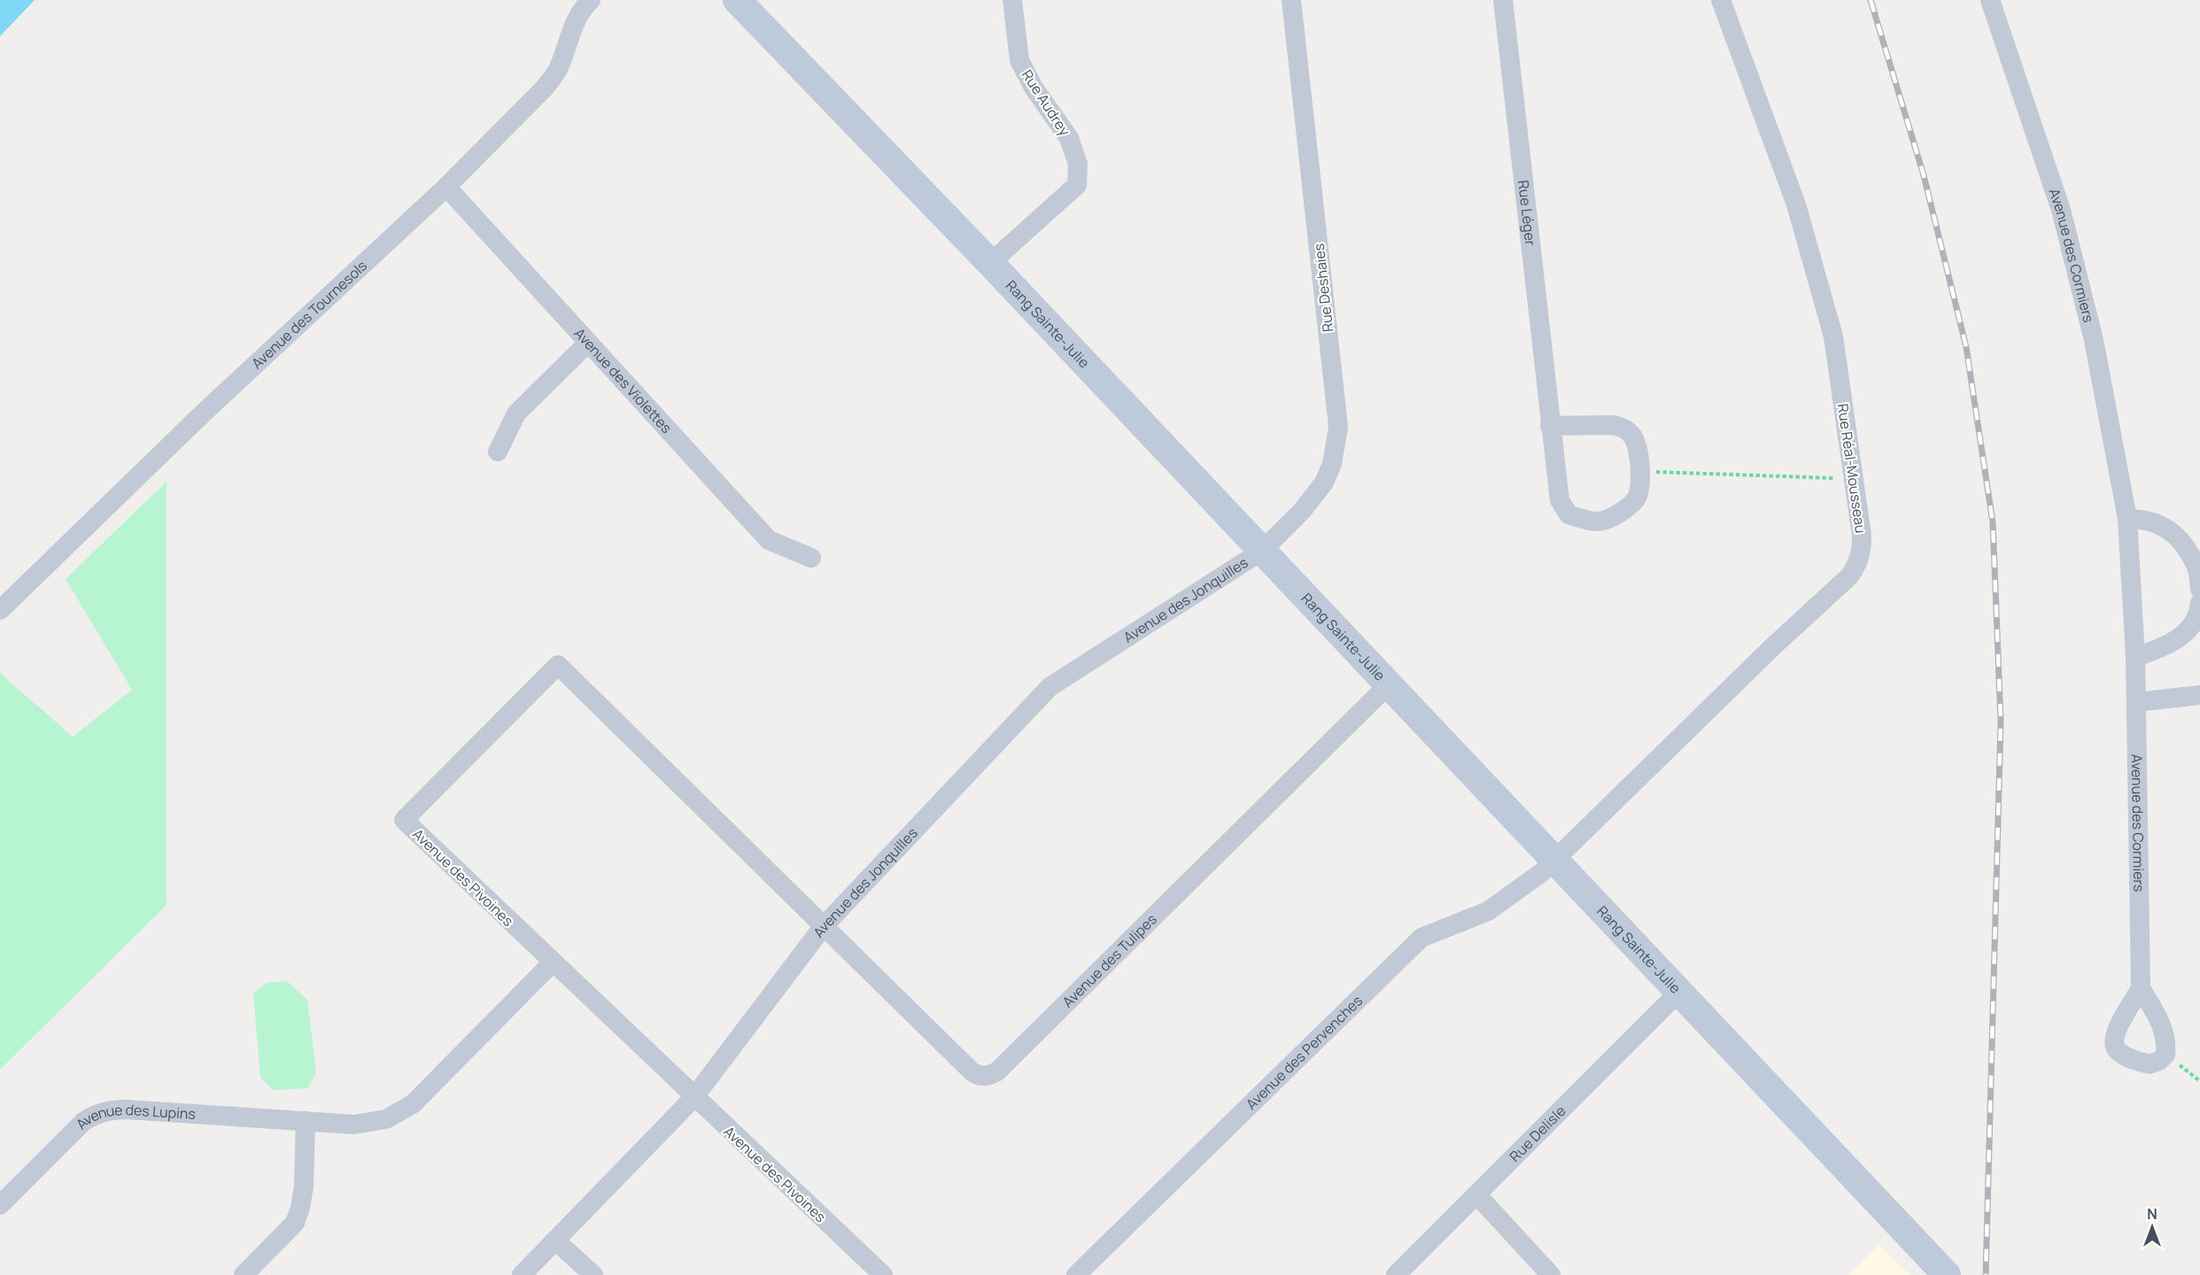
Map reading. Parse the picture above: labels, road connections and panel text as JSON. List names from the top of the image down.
{
  "streets": {
    "street": [
      "Rue Audrey",
      "Rue Léger",
      "Avenue des Cormiers",
      "Rue Deshaies",
      "Avenue des Tournesols",
      "Rang Sainte-Julie",
      "Avenue des Violettes",
      "Rue Réal-Mousseau",
      "Avenue des Jonquilles",
      "Avenue des Pivoines",
      "Avenue des Tulipes",
      "Avenue des Pervenches",
      "Avenue des Lupins",
      "Rue Delisle"
    ]
  },
  "crossings": [
    ["Rue Audrey", "Rang Sainte-Julie"],
    ["Rue Deshaies", "Rang Sainte-Julie"],
    ["Rue Deshaies", "Avenue des Jonquilles"],
    ["Avenue des Tournesols", "Avenue des Violettes"],
    ["Rang Sainte-Julie", "Rue Réal-Mousseau"],
    ["Rang Sainte-Julie", "Avenue des Jonquilles"],
    ["Rang Sainte-Julie", "Avenue des Tulipes"],
    ["Rang Sainte-Julie", "Avenue des Pervenches"],
    ["Rang Sainte-Julie", "Rue Delisle"],
    ["Rue Réal-Mousseau", "Avenue des Pervenches"],
    ["Avenue des Jonquilles", "Avenue des Pivoines"],
    ["Avenue des Jonquilles", "Avenue des Tulipes"],
    ["Avenue des Pivoines", "Avenue des Tulipes"],
    ["Avenue des Pivoines", "Avenue des Lupins"]
  ],
  "north": "top"
}
